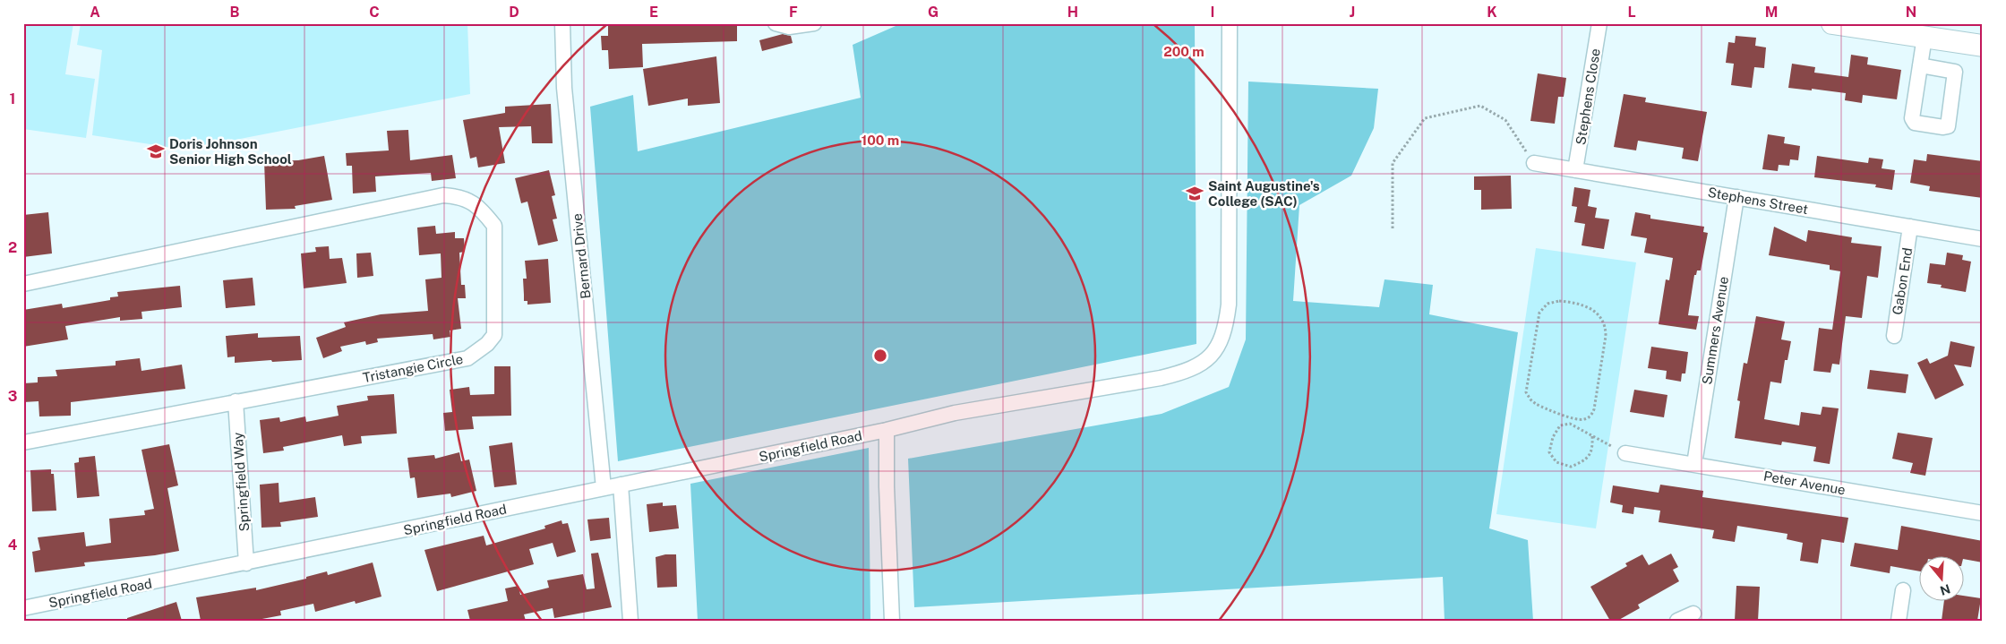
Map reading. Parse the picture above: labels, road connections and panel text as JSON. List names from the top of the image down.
{
  "streets": {
    "street": [
      "Stephens Close",
      "Stephens Street",
      "Bernard Drive",
      "Gabon End",
      "Summers Avenue",
      "Tristangie Circle",
      "Springfield Road",
      "Springfield Way",
      "Peter Avenue"
    ]
  },
  "crossings": [
    ["Stephens Close", "Stephens Street"],
    ["Stephens Street", "Gabon End"],
    ["Stephens Street", "Summers Avenue"],
    ["Bernard Drive", "Springfield Road"],
    ["Summers Avenue", "Peter Avenue"],
    ["Tristangie Circle", "Springfield Way"],
    ["Springfield Road", "Springfield Way"]
  ],
  "places": {
    "school or university": ["Doris Johnson Senior High School", "Saint Augustine's College (SAC)"]
  },
  "north": "bottom",
  "grid": {
    "columns": [
      "A",
      "B",
      "C",
      "D",
      "E",
      "F",
      "G",
      "H",
      "I",
      "J",
      "K",
      "L",
      "M",
      "N"
    ],
    "rows": [
      "1",
      "2",
      "3",
      "4"
    ]
  },
  "rings": ["200 m", "100 m"]
}
